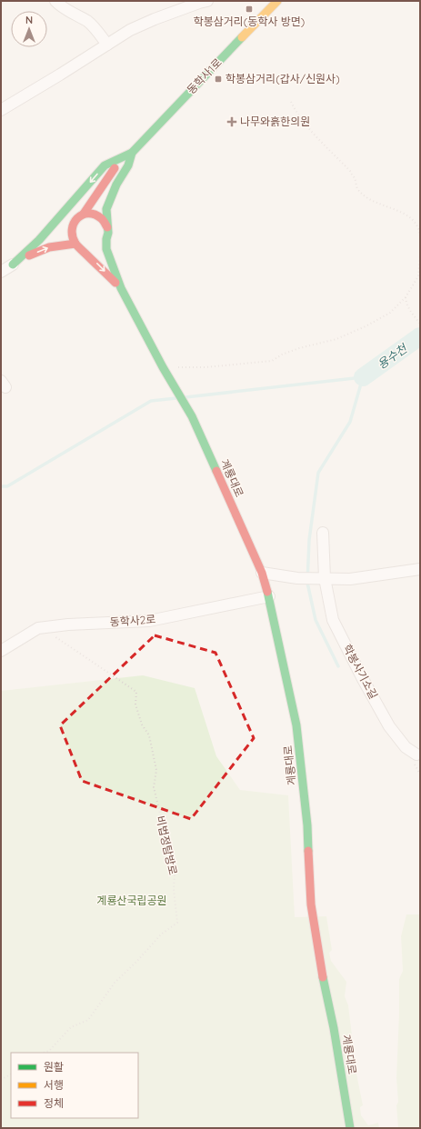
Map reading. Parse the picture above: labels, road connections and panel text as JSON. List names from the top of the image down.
{
  "streets": {
    "street": [
      "동학사1로",
      "계룡대로",
      "동학사2로",
      "학봉사기소길"
    ],
    "path": ["비법정탐방로"]
  },
  "crossings": [
    ["계룡대로", "동학사2로"],
    ["동학사2로", "비법정탐방로"]
  ],
  "water": ["용수천"],
  "parks": ["계룡산국립공원"],
  "places": {
    "transit": ["학봉삼거리(동학사 방면)", "학봉삼거리(갑사/신원사)"],
    "health": ["나무와흙한의원"]
  },
  "legend": ["원활", "서행", "정체"],
  "north": "top"
}
